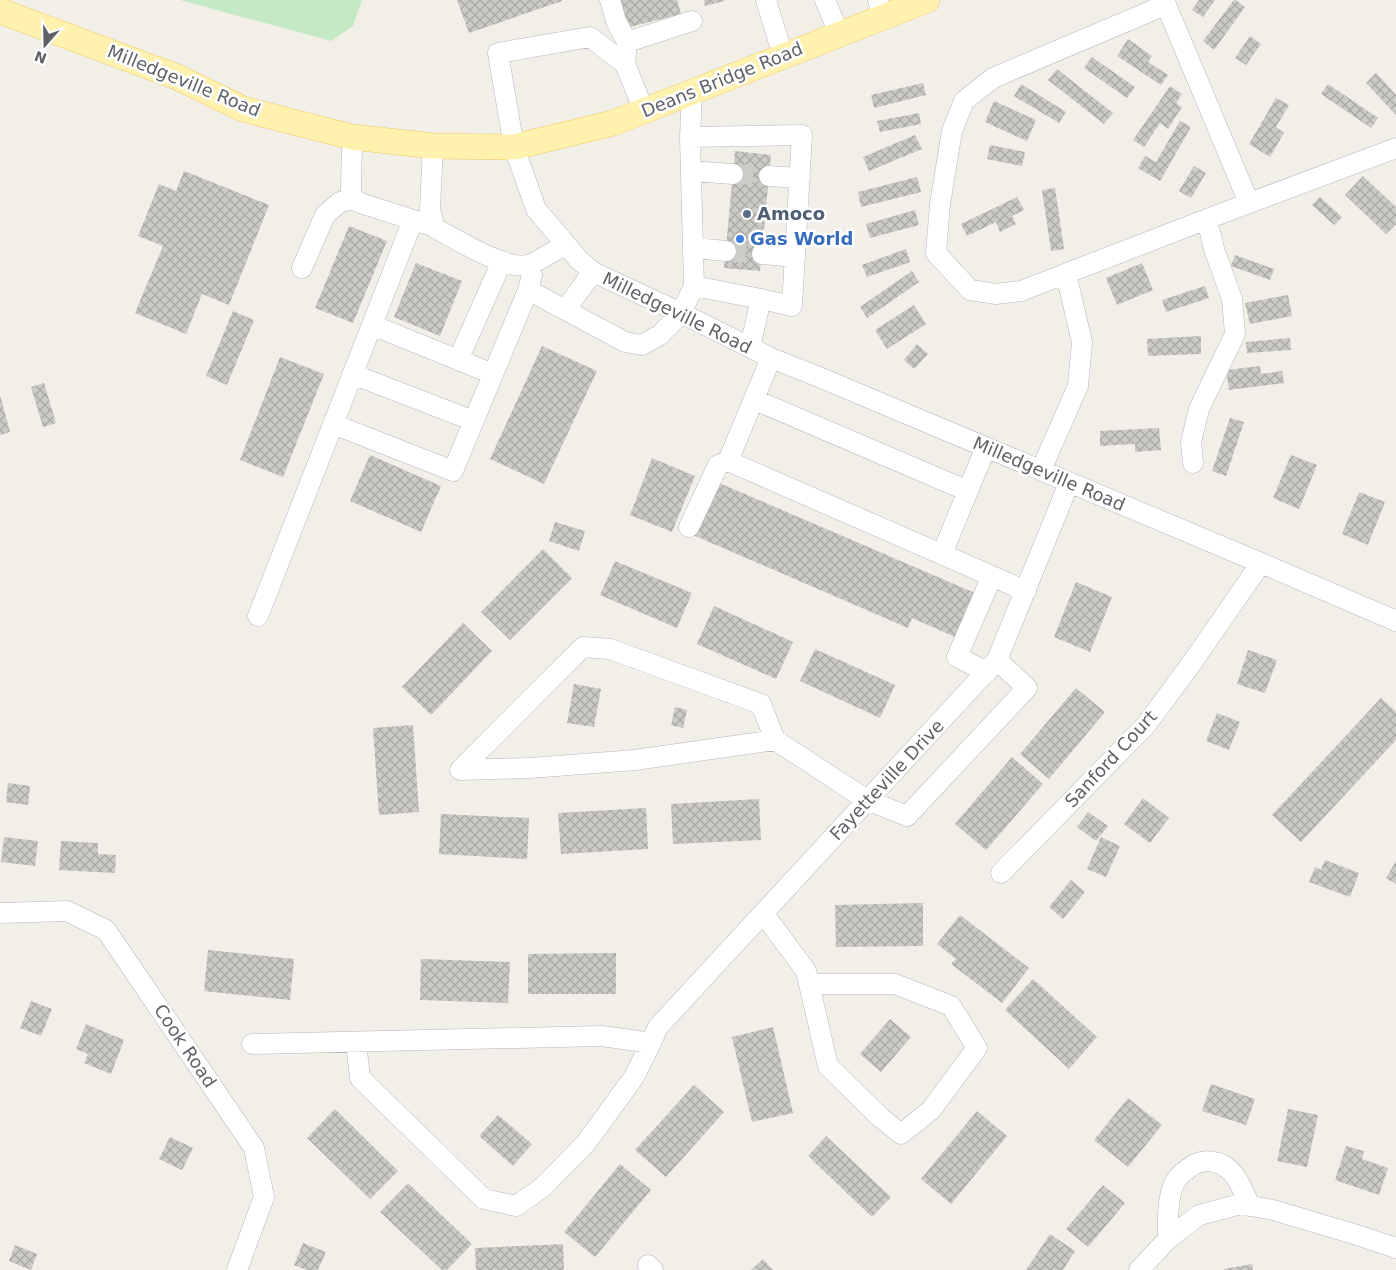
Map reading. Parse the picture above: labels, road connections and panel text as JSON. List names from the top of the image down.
{
  "streets": {
    "main road": ["Deans Bridge Road", "Milledgeville Road"],
    "street": ["Sanford Court", "Fayetteville Drive", "Cook Road"]
  },
  "crossings": [
    ["Deans Bridge Road", "Milledgeville Road"],
    ["Milledgeville Road", "Sanford Court"],
    ["Milledgeville Road", "Fayetteville Drive"]
  ],
  "places": ["Amoco", "Gas World"],
  "north": "bottom"
}
